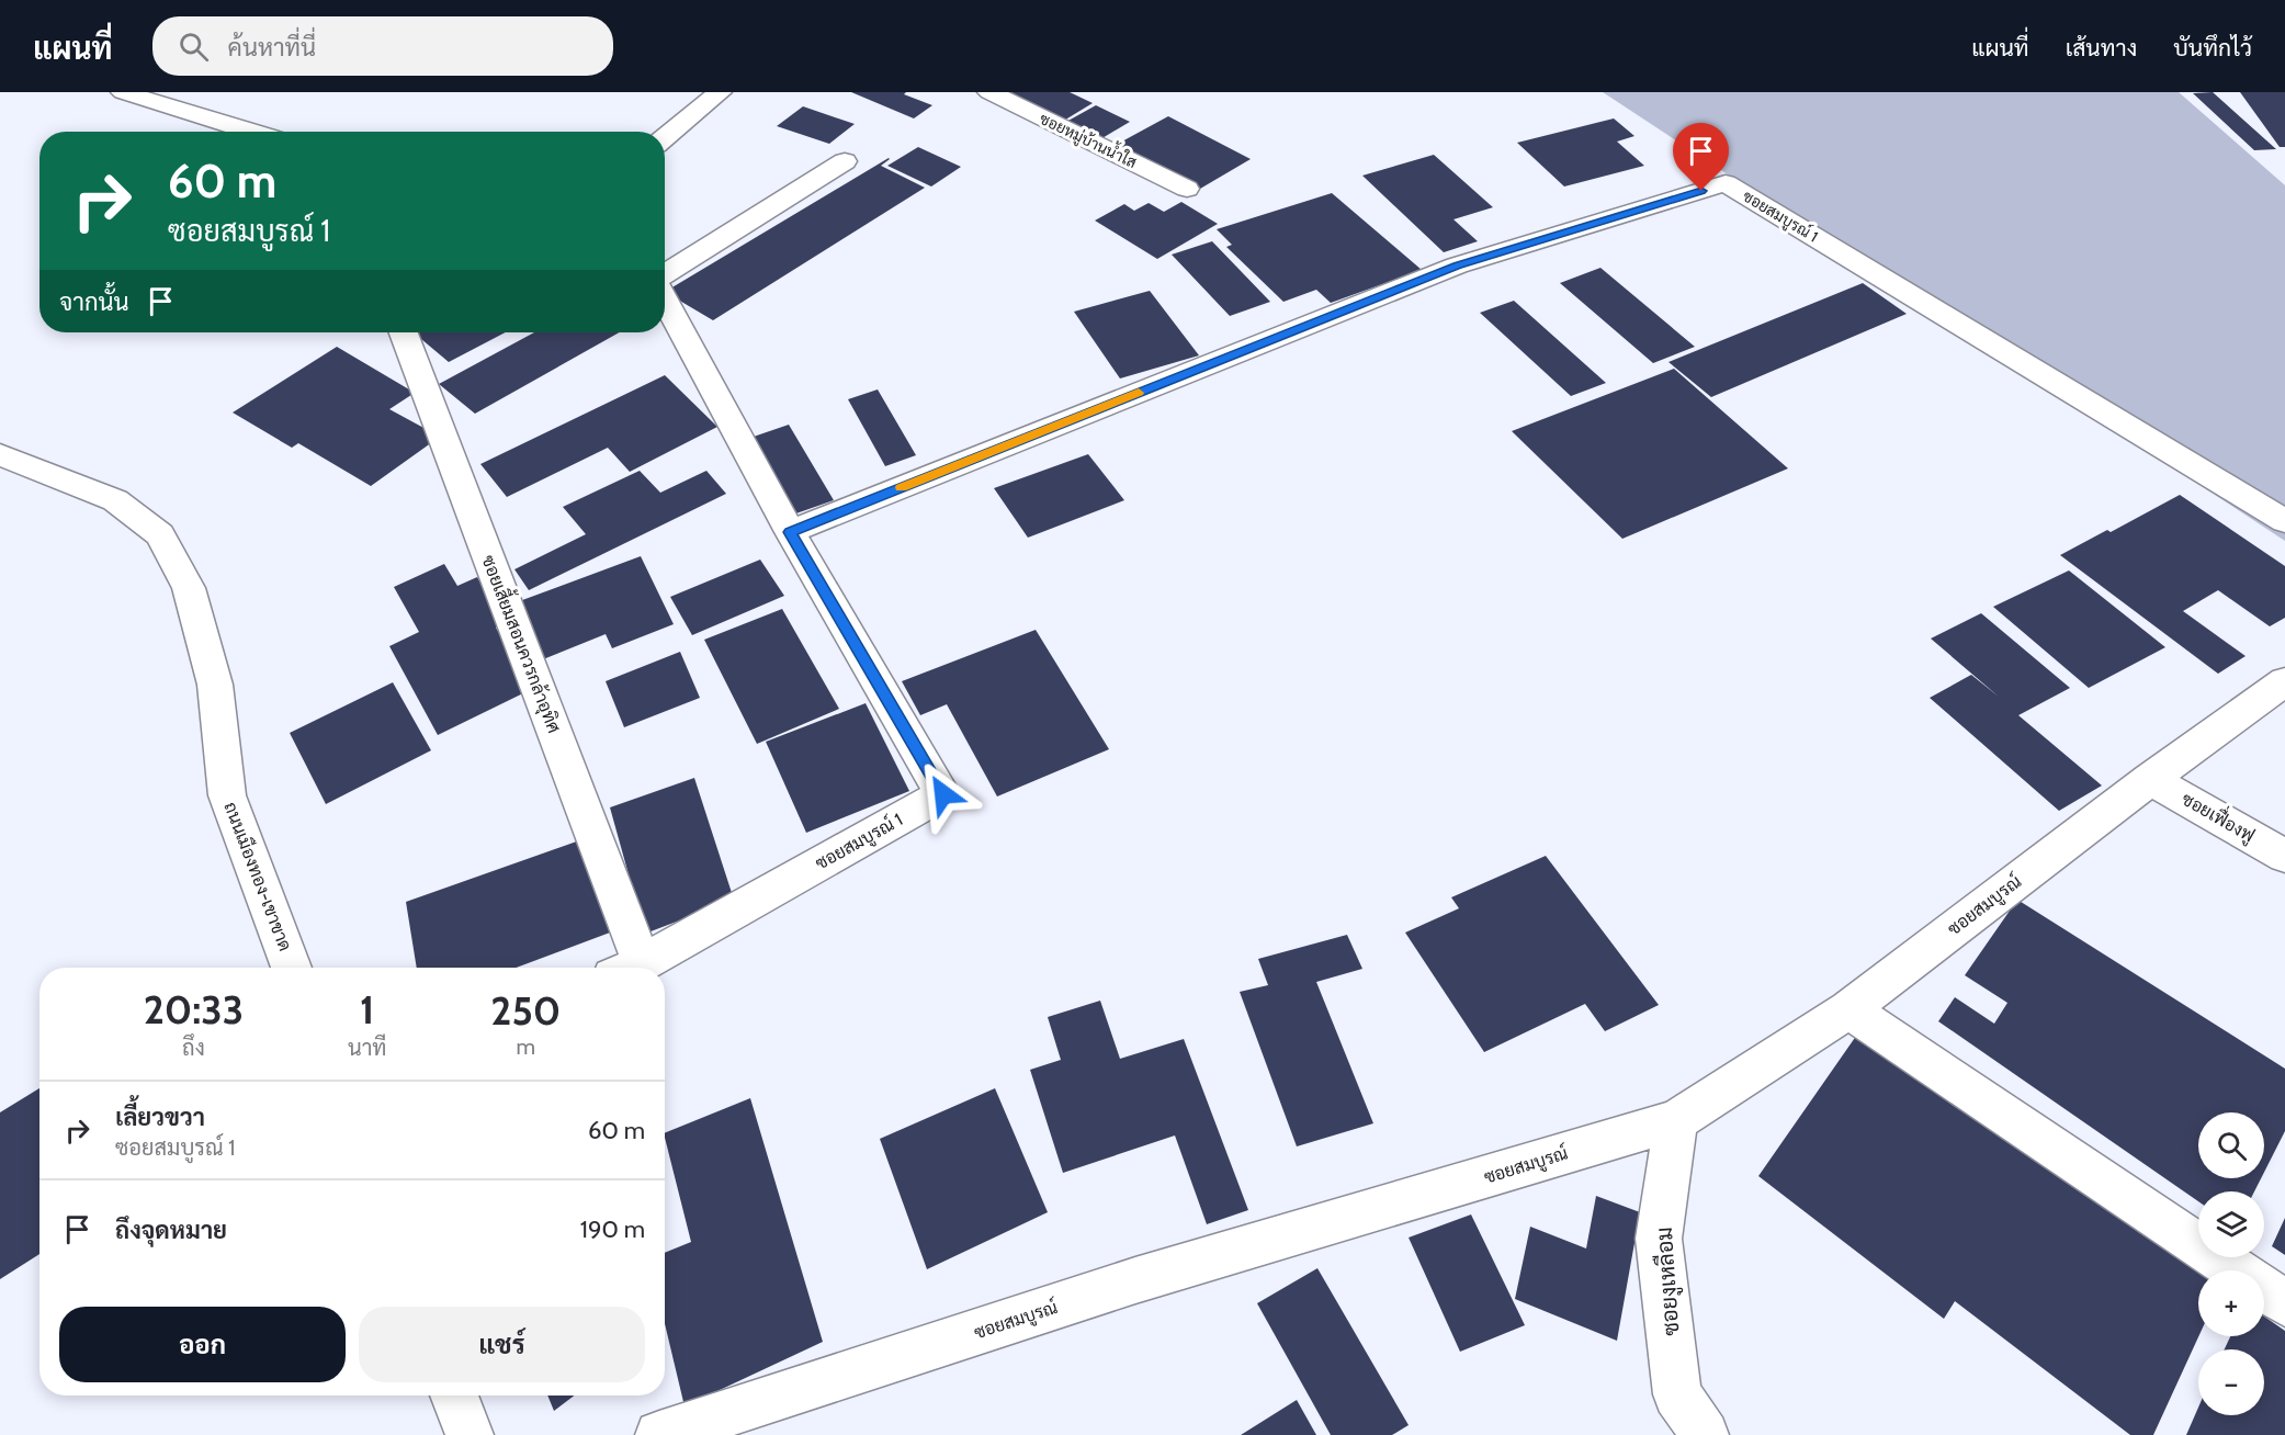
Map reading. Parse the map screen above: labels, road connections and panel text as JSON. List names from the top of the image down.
{
  "streets": {
    "street": [
      "ซอยหมู่บ้านน้ำใส",
      "ซอยสมบูรณ์ 1",
      "ซอยเสี้ยมสอนควรกล้าอุทิศ",
      "ซอยเฟื่องฟู",
      "ถนนเมืองทอง-เขาขาด",
      "ซอยสมบูรณ์",
      "ซอยงูเหลือม"
    ]
  },
  "crossings": [
    ["ซอยเฟื่องฟู", "ซอยสมบูรณ์"],
    ["ซอยสมบูรณ์", "ซอยงูเหลือม"]
  ],
  "page": {
    "header": "แผนที่",
    "search": "ค้นหาที่นี่",
    "nav": ["แผนที่", "เส้นทาง", "บันทึกไว้"],
    "turn": ["60 m", "ซอยสมบูรณ์ 1"],
    "then": "จากนั้น",
    "eta": [
      "20:33",
      "ถึง",
      "1",
      "นาที",
      "250",
      "m"
    ],
    "list": [
      {
        "name": "เลี้ยวขวา",
        "note": "ซอยสมบูรณ์ 1",
        "value": "60 m"
      },
      {
        "name": "ถึงจุดหมาย",
        "value": "190 m"
      }
    ],
    "map_buttons": ["+", "−"],
    "buttons": ["ออก", "แชร์"]
  }
}
